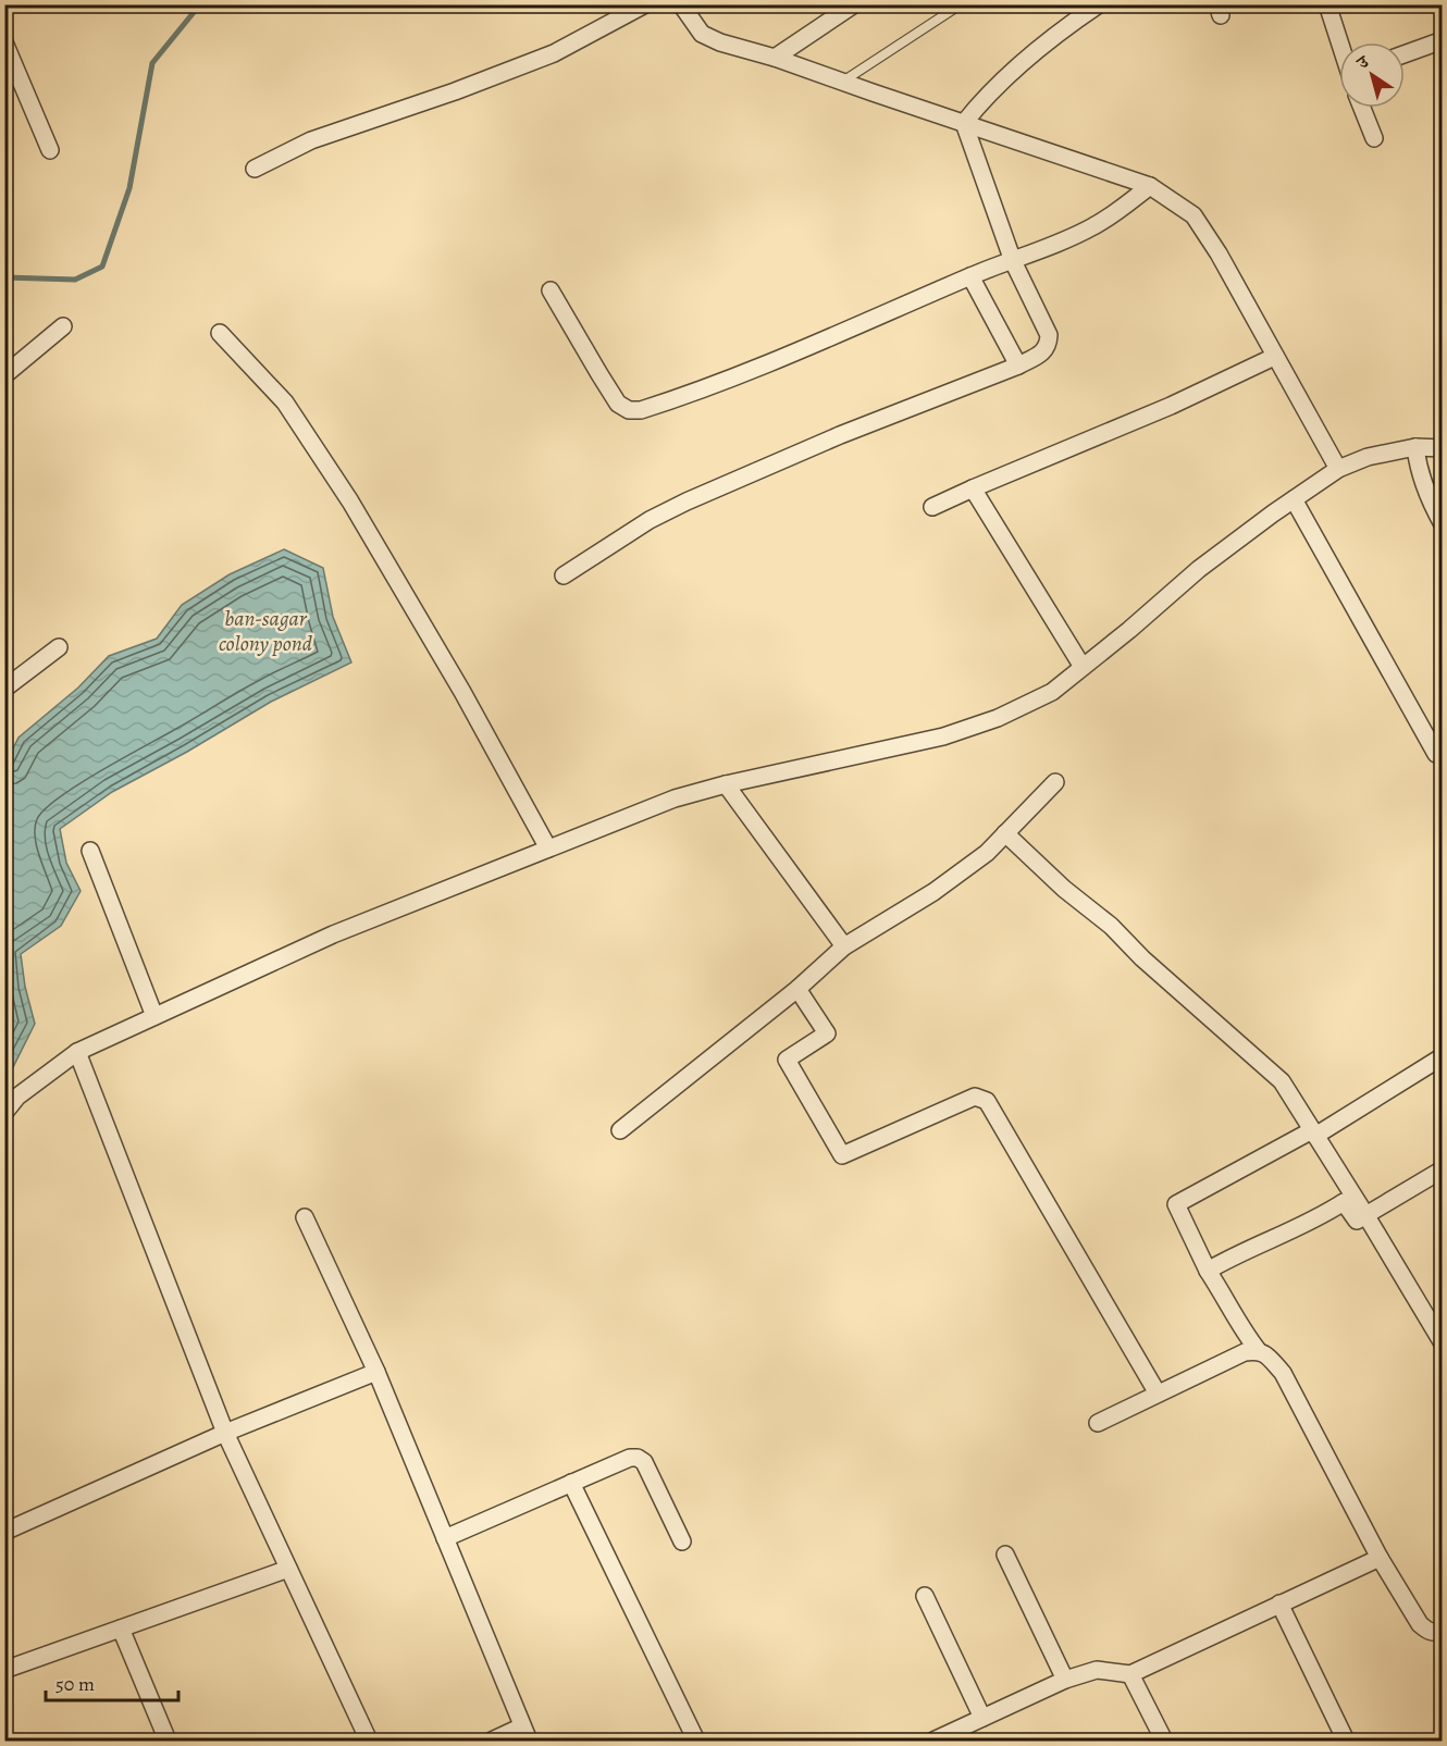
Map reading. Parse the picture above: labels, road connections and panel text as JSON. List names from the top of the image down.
{
  "water": ["ban-sagar colony pond"],
  "scale_bar": "50 m",
  "north": "top left"
}
